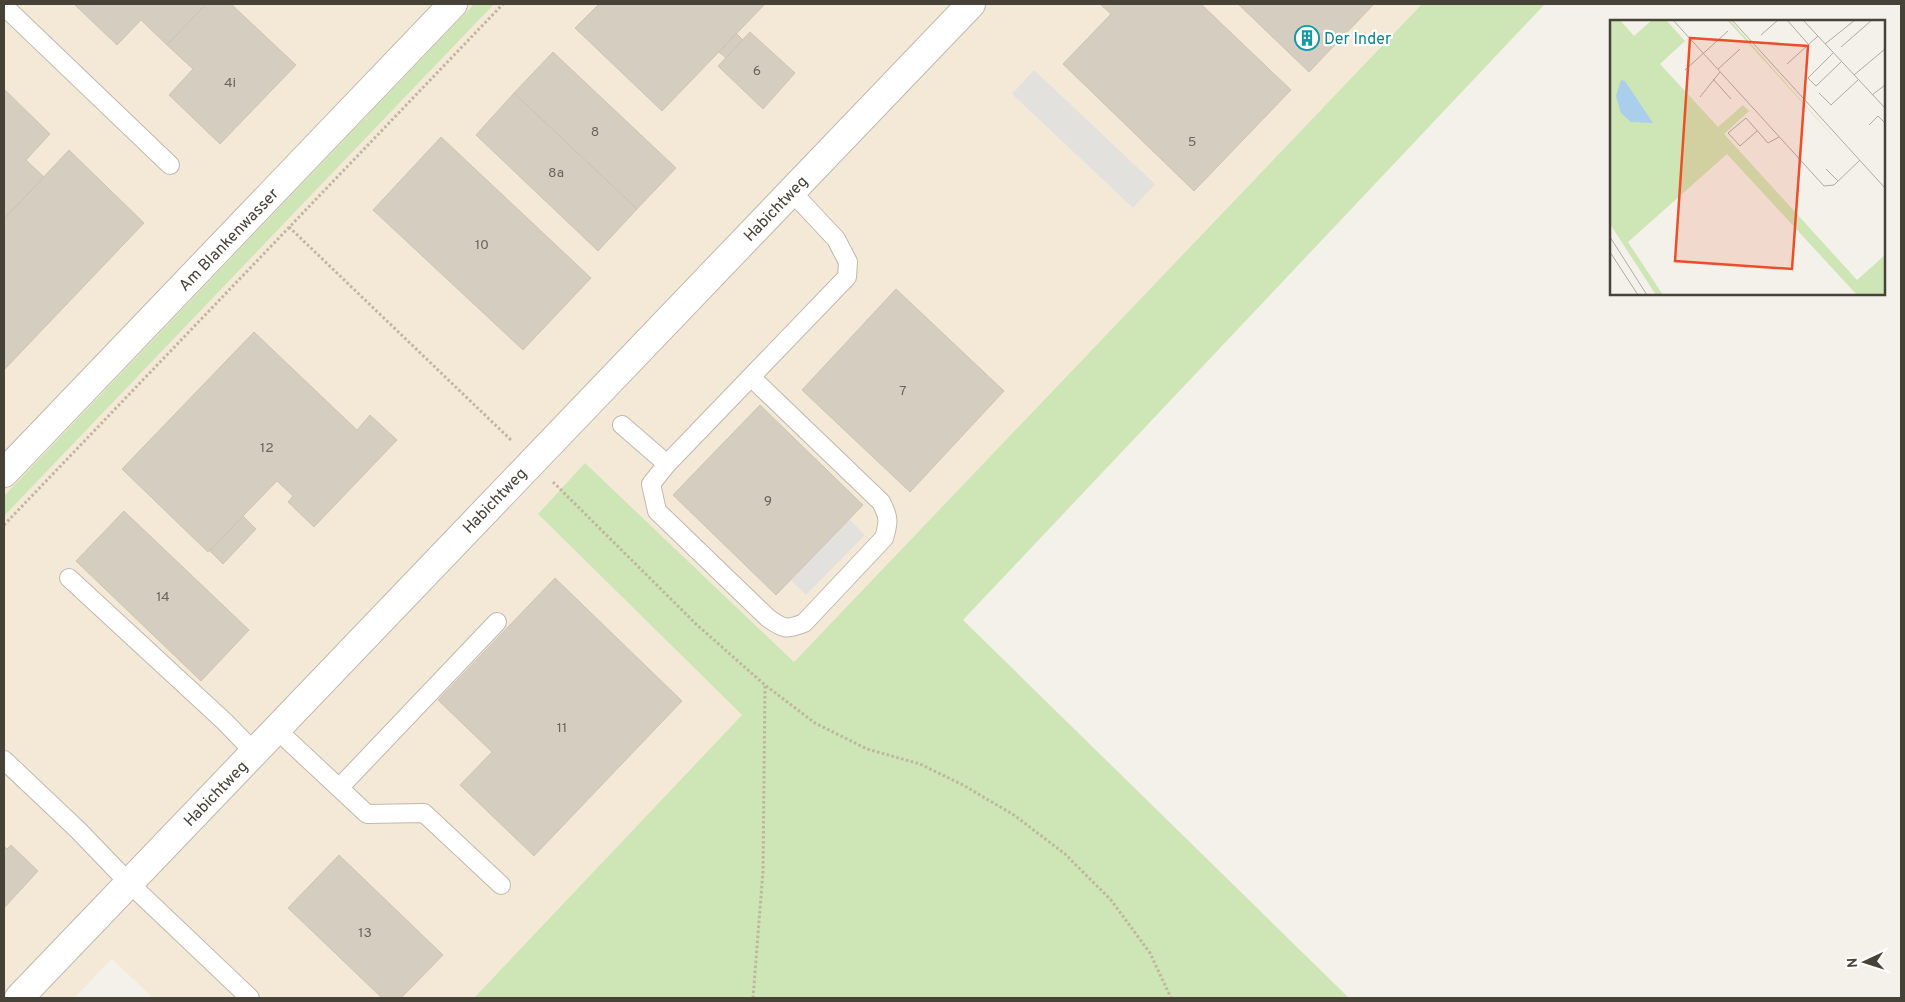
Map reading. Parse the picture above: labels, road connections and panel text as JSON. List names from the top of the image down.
{
  "streets": {
    "street": ["Habichtweg", "Am Blankenwasser"]
  },
  "places": {
    "building": ["Der Inder"]
  },
  "house_numbers": [
    "6",
    "4i",
    "8",
    "5",
    "8a",
    "10",
    "7",
    "12",
    "9",
    "14",
    "11",
    "13"
  ],
  "north": "left"
}
